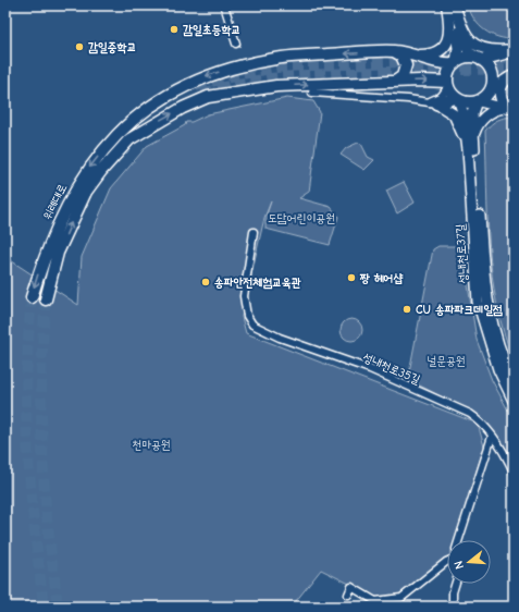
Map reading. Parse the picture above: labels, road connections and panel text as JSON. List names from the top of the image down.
{
  "streets": {
    "main road": ["위례대로", "성내천로37길"],
    "street": ["성내천로35길"]
  },
  "crossings": [
    ["위례대로", "성내천로37길"]
  ],
  "parks": ["도담어린이공원", "널문공원", "천마공원"],
  "places": [
    "감일초등학교",
    "감일중학교",
    "짱 헤어샵",
    "송파안전체험교육관",
    "CU 송파파크데일점"
  ],
  "north": "left"
}
